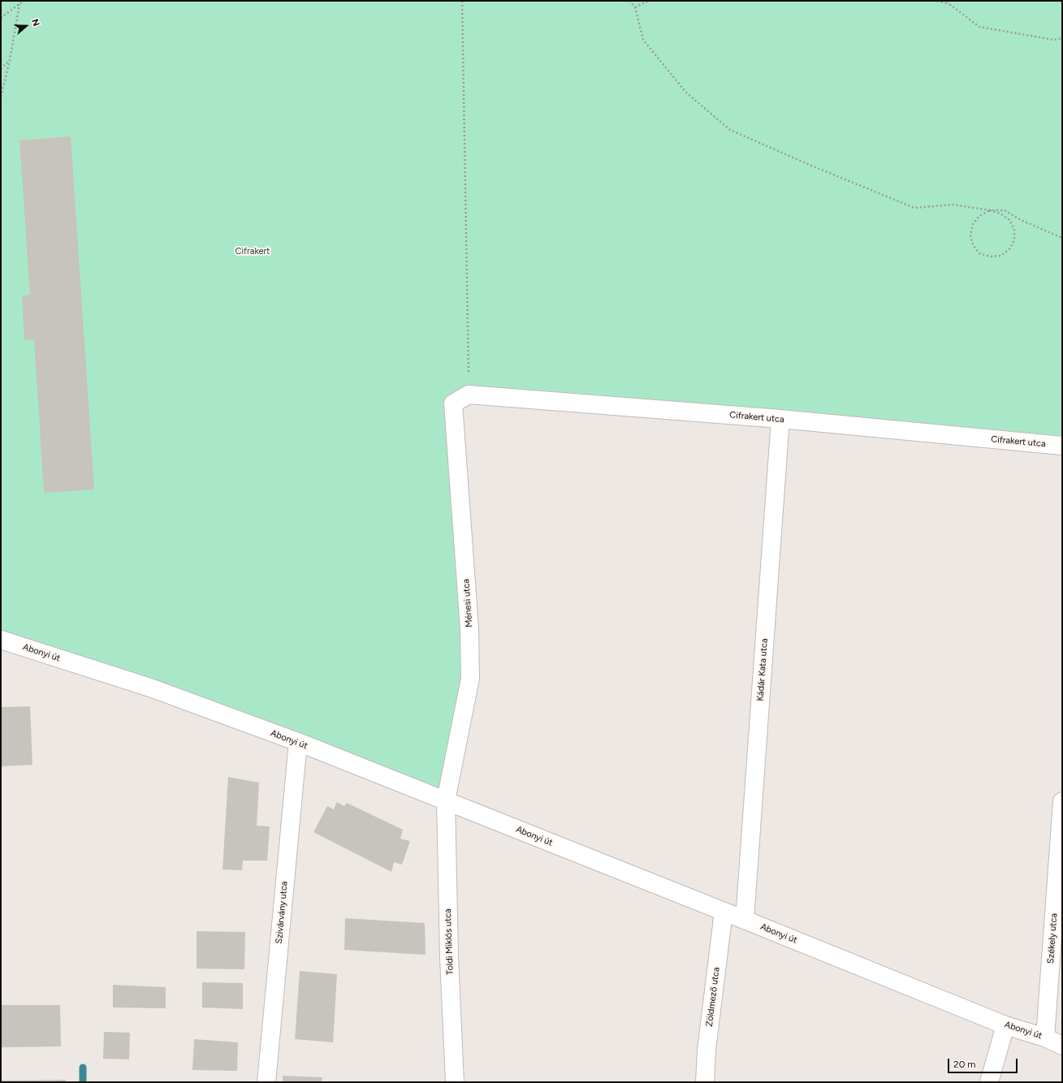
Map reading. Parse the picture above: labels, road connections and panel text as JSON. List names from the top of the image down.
{
  "streets": {
    "street": [
      "Cifrakert utca",
      "Ménesi utca",
      "Abonyi út",
      "Kádár Kata utca",
      "Szivárvány utca",
      "Székely utca",
      "Toldi Miklós utca",
      "Zöldmező utca"
    ]
  },
  "crossings": [
    ["Cifrakert utca", "Ménesi utca"],
    ["Cifrakert utca", "Kádár Kata utca"],
    ["Ménesi utca", "Abonyi út"],
    ["Ménesi utca", "Toldi Miklós utca"],
    ["Abonyi út", "Kádár Kata utca"],
    ["Abonyi út", "Szivárvány utca"],
    ["Abonyi út", "Székely utca"],
    ["Abonyi út", "Toldi Miklós utca"],
    ["Abonyi út", "Zöldmező utca"]
  ],
  "parks": ["Cifrakert"],
  "scale_bar": "20 m",
  "north": "right"
}
